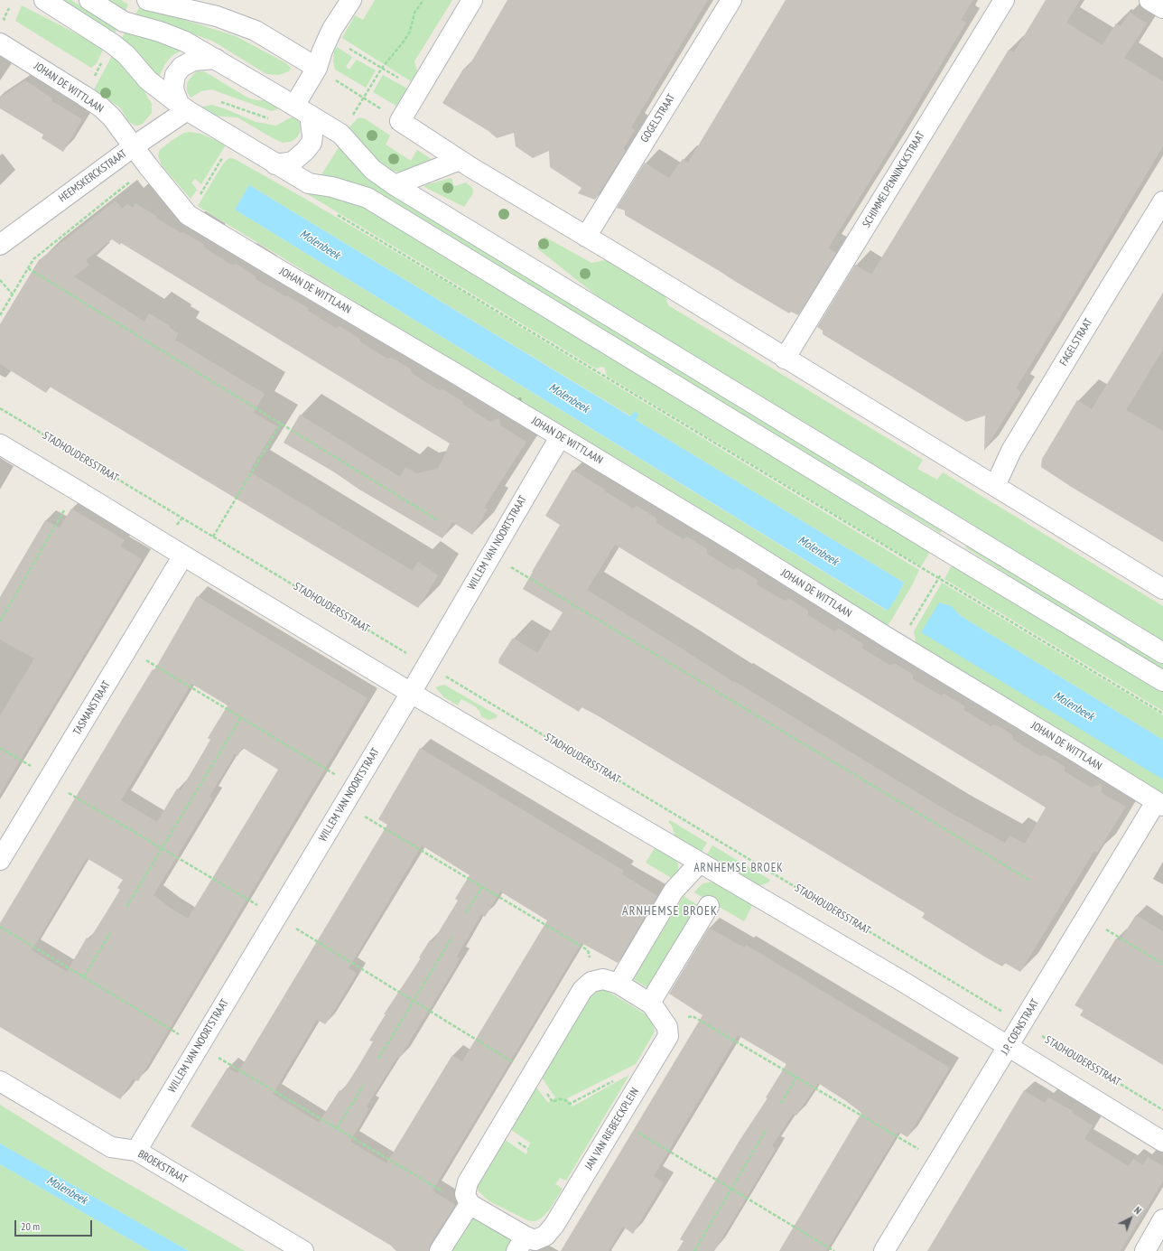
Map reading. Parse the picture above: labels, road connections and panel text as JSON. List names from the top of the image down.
{
  "streets": {
    "street": [
      "JOHAN DE WITTLAAN",
      "GOGELSTRAAT",
      "HEEMSKERCKSTRAAT",
      "SCHIMMELPENNINCKSTRAAT",
      "FAGELSTRAAT",
      "WILLEM VAN NOORTSTRAAT",
      "TASMANSTRAAT",
      "J.P. COENSTRAAT",
      "JAN VAN RIEBEECKPLEIN",
      "BROEKSTRAAT"
    ],
    "path": ["STADHOUDERSSTRAAT"]
  },
  "crossings": [
    ["JOHAN DE WITTLAAN", "HEEMSKERCKSTRAAT"],
    ["JOHAN DE WITTLAAN", "WILLEM VAN NOORTSTRAAT"],
    ["JOHAN DE WITTLAAN", "J.P. COENSTRAAT"],
    ["STADHOUDERSSTRAAT", "WILLEM VAN NOORTSTRAAT"],
    ["STADHOUDERSSTRAAT", "J.P. COENSTRAAT"],
    ["WILLEM VAN NOORTSTRAAT", "BROEKSTRAAT"]
  ],
  "districts": ["ARNHEMSE BROEK", "ARNHEMSE BROEK"],
  "water": ["Molenbeek"],
  "scale_bar": "20 m",
  "north": "top right"
}
